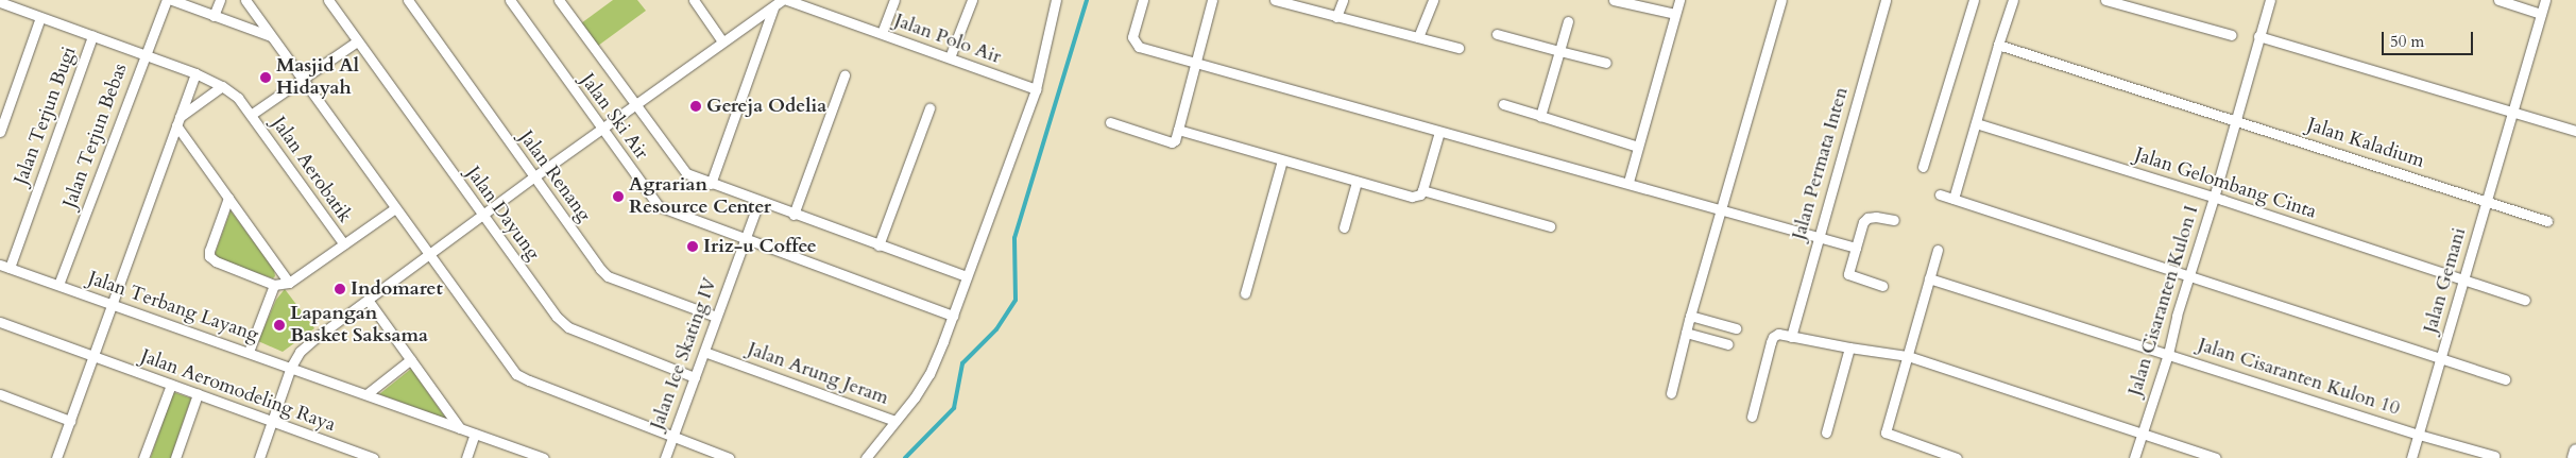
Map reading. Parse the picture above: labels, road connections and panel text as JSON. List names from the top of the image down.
{
  "streets": {
    "street": [
      "Jalan Polo Air",
      "Jalan Terjun Bugi",
      "Jalan Ski Air",
      "Jalan Terjun Bebas",
      "Jalan Kaladium",
      "Jalan Permata Inten",
      "Jalan Aerobatik",
      "Jalan Renang",
      "Jalan Gelombang Cinta",
      "Jalan Dayung",
      "Jalan Gemani",
      "Jalan Cisaranten Kulon I",
      "Jalan Terbang Layang",
      "Jalan Ice Skating IV",
      "Jalan Arung Jeram",
      "Jalan Cisaranten Kulon 10",
      "Jalan Aeromodeling Raya"
    ]
  },
  "crossings": [
    ["Jalan Polo Air", "Jalan Arung Jeram"],
    ["Jalan Terjun Bugi", "Jalan Aerobatik"],
    ["Jalan Terjun Bugi", "Jalan Terbang Layang"],
    ["Jalan Ski Air", "Jalan Ice Skating IV"],
    ["Jalan Ski Air", "Jalan Arung Jeram"],
    ["Jalan Terjun Bebas", "Jalan Aerobatik"],
    ["Jalan Terjun Bebas", "Jalan Terbang Layang"],
    ["Jalan Kaladium", "Jalan Gemani"],
    ["Jalan Kaladium", "Jalan Cisaranten Kulon I"],
    ["Jalan Renang", "Jalan Ice Skating IV"],
    ["Jalan Gelombang Cinta", "Jalan Gemani"],
    ["Jalan Gelombang Cinta", "Jalan Cisaranten Kulon I"],
    ["Jalan Dayung", "Jalan Ice Skating IV"],
    ["Jalan Gemani", "Jalan Cisaranten Kulon 10"],
    ["Jalan Cisaranten Kulon I", "Jalan Cisaranten Kulon 10"],
    ["Jalan Ice Skating IV", "Jalan Arung Jeram"]
  ],
  "places": [
    "Masjid Al Hidayah",
    "Gereja Odelia",
    "Agrarian Resource Center",
    "Iriz-u Coffee",
    "Indomaret",
    "Lapangan Basket Saksama"
  ],
  "scale_bar": "50 m"
}
